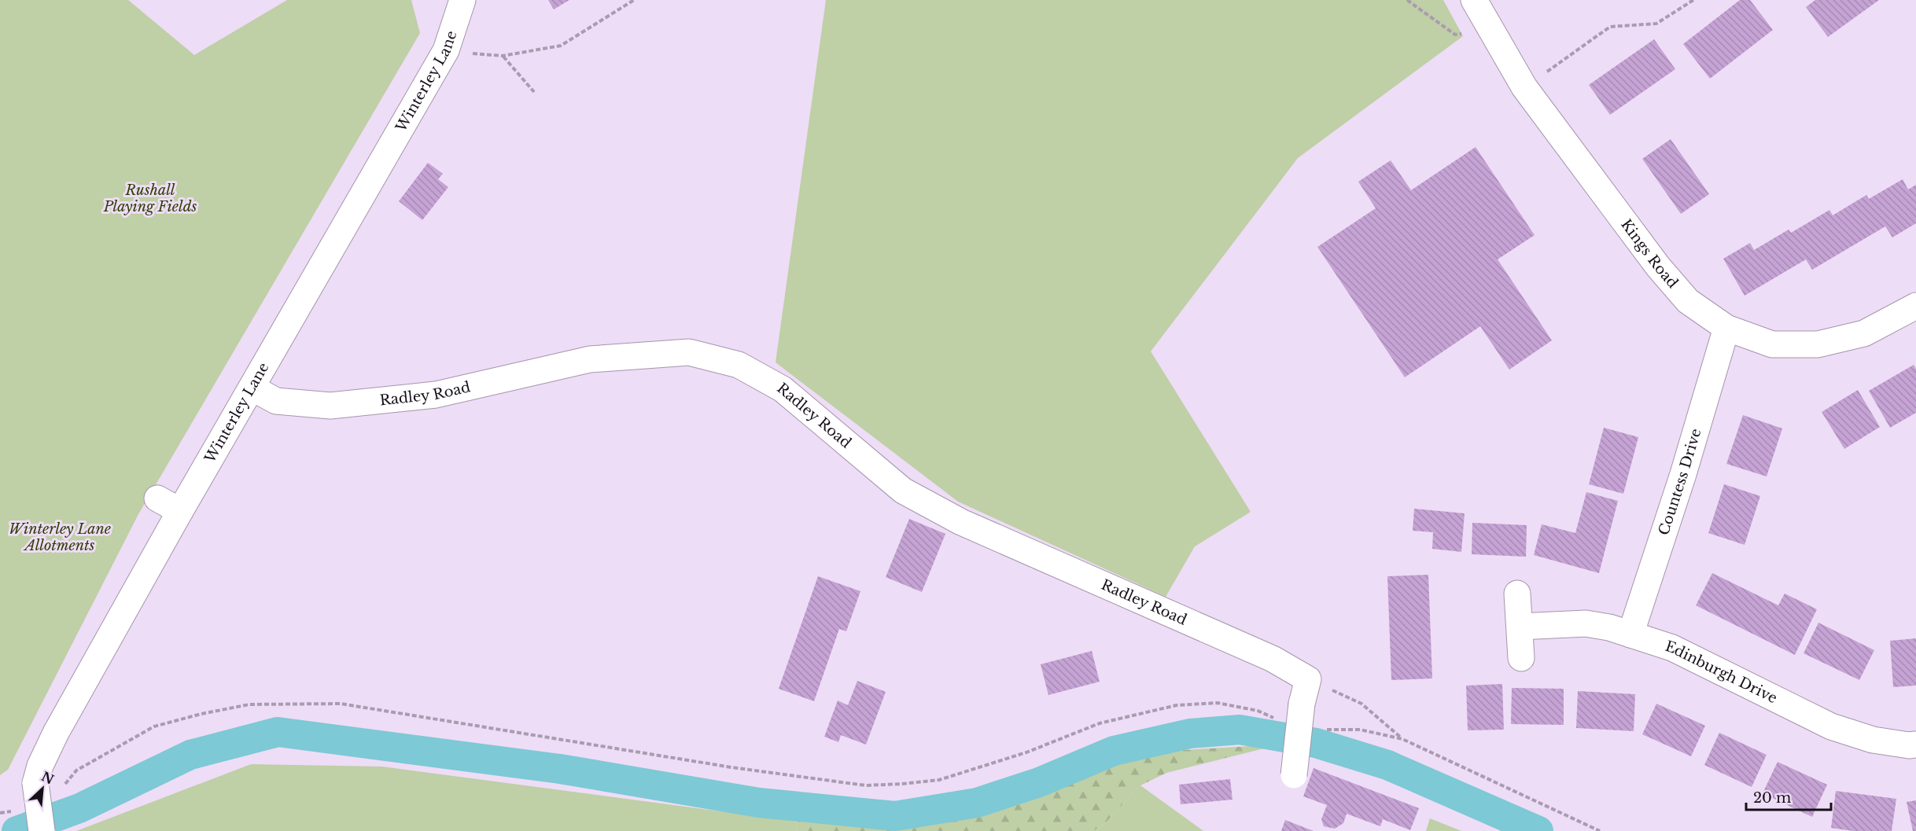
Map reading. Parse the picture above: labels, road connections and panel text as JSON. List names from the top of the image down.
{
  "streets": {
    "street": [
      "Winterley Lane",
      "Kings Road",
      "Radley Road",
      "Countess Drive",
      "Edinburgh Drive"
    ]
  },
  "crossings": [
    ["Winterley Lane", "Radley Road"],
    ["Kings Road", "Countess Drive"],
    ["Countess Drive", "Edinburgh Drive"]
  ],
  "parks": ["Rushall Playing Fields", "Winterley Lane Allotments"],
  "scale_bar": "20 m",
  "north": "top right"
}
